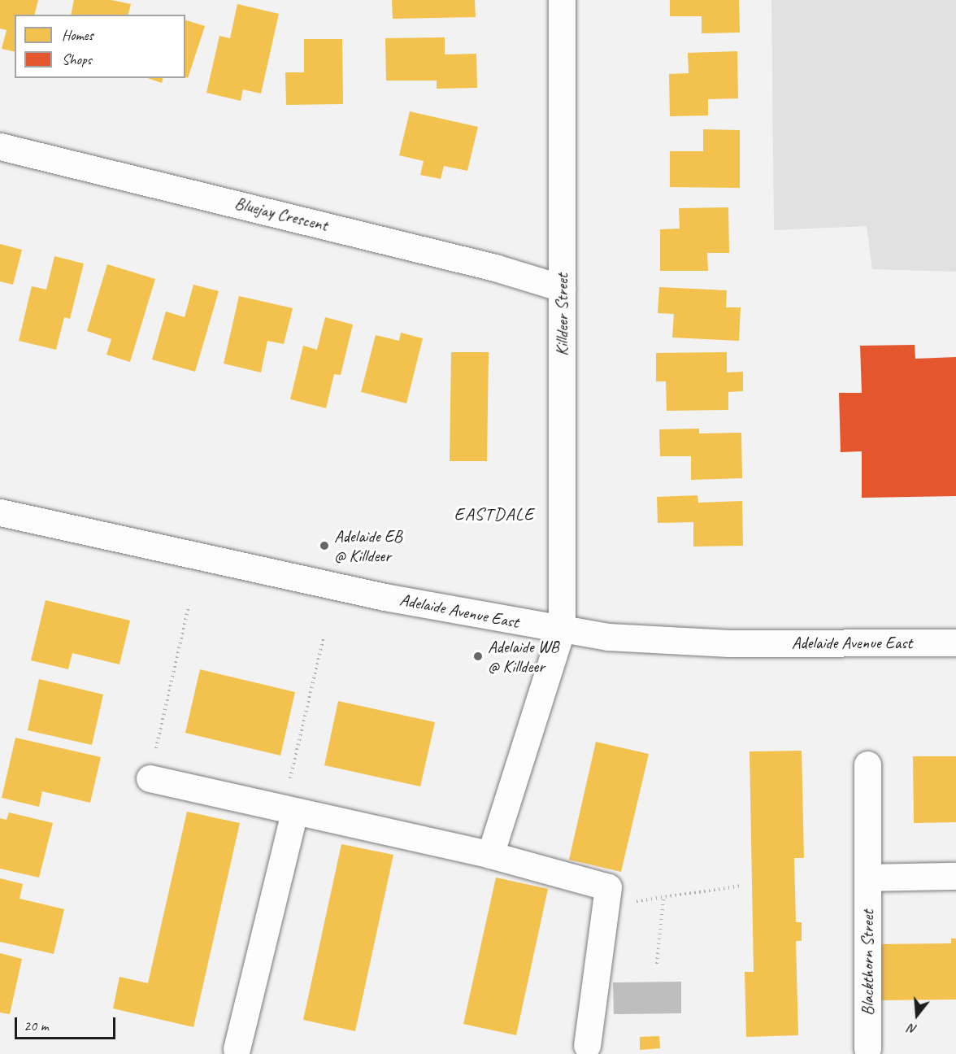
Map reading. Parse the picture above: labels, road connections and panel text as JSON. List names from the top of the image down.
{
  "streets": {
    "street": [
      "Bluejay Crescent",
      "Killdeer Street",
      "Adelaide Avenue East",
      "Blackthorn Street"
    ]
  },
  "crossings": [
    ["Bluejay Crescent", "Killdeer Street"],
    ["Killdeer Street", "Adelaide Avenue East"]
  ],
  "districts": ["EASTDALE"],
  "places": ["Adelaide EB @ Killdeer", "Adelaide WB @ Killdeer"],
  "legend": ["Homes", "Shops"],
  "scale_bar": "20 m",
  "north": "bottom"
}
